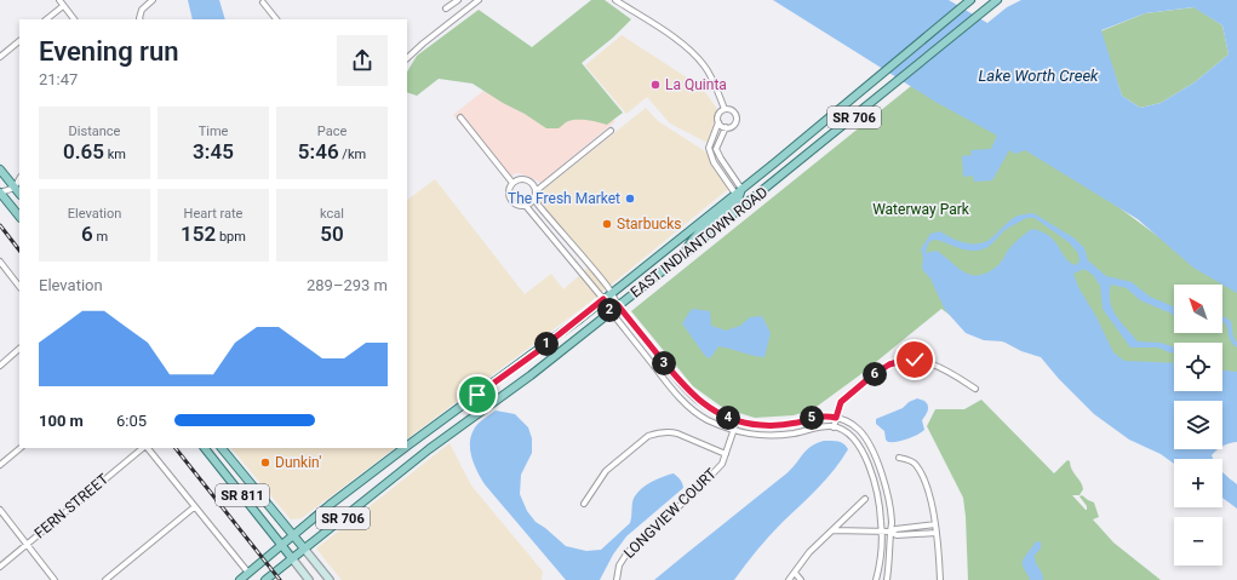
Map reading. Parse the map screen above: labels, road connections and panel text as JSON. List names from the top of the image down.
{
  "streets": {
    "main road": ["SR 706", "EAST INDIANTOWN ROAD", "SR 811"],
    "street": ["FERN STREET", "LONGVIEW COURT"]
  },
  "crossings": [
    ["SR 706", "EAST INDIANTOWN ROAD"],
    ["SR 706", "SR 811"],
    ["EAST INDIANTOWN ROAD", "SR 811"]
  ],
  "water": ["Lake Worth Creek"],
  "parks": ["Waterway Park"],
  "places": [
    "La Quinta",
    "The Fresh Market",
    "Starbucks",
    "Dunkin'"
  ],
  "north": "top left",
  "page": {
    "heading": ["Evening run", "21:47"],
    "stats": [
      ["Distance", "0.65 km"],
      ["Time", "3:45"],
      ["Pace", "5:46 /km"],
      ["Elevation", "6 m"],
      ["Heart rate", "152 bpm"],
      ["kcal", "50"]
    ],
    "chart": ["Elevation", "289–293 m"],
    "map_buttons": ["+", "−"],
    "pins": [
      "2",
      "1",
      "3",
      "6",
      "4",
      "5"
    ],
    "list": [
      {
        "name": "100 m",
        "note": "6:05"
      }
    ]
  }
}
